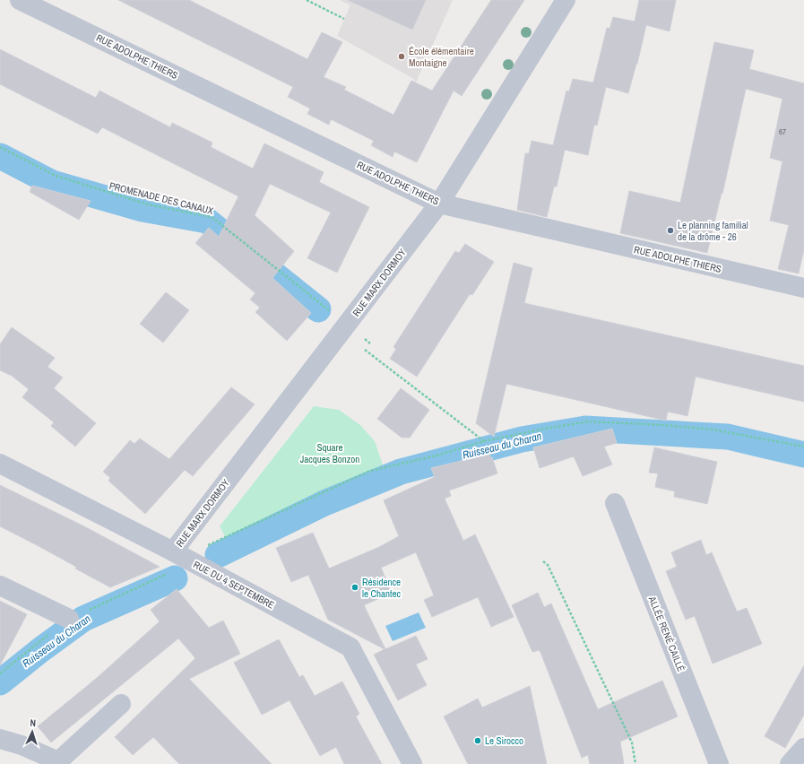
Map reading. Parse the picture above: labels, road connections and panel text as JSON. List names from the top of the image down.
{
  "streets": {
    "street": [
      "RUE ADOLPHE THIERS",
      "RUE MARX DORMOY",
      "RUE DU 4 SEPTEMBRE",
      "ALLÉE RENÉ CAILLÉ"
    ],
    "path": ["PROMENADE DES CANAUX"]
  },
  "crossings": [
    ["RUE ADOLPHE THIERS", "RUE MARX DORMOY"],
    ["PROMENADE DES CANAUX", "RUE MARX DORMOY"],
    ["RUE MARX DORMOY", "RUE DU 4 SEPTEMBRE"]
  ],
  "water": ["Ruisseau du Charan"],
  "parks": ["Square Jacques Bonzon"],
  "places": [
    "École élémentaire Montaigne",
    "Le planning familial de la drôme - 26",
    "Résidence le Chantec",
    "Le Sirocco"
  ],
  "house_numbers": ["67"],
  "north": "top"
}
